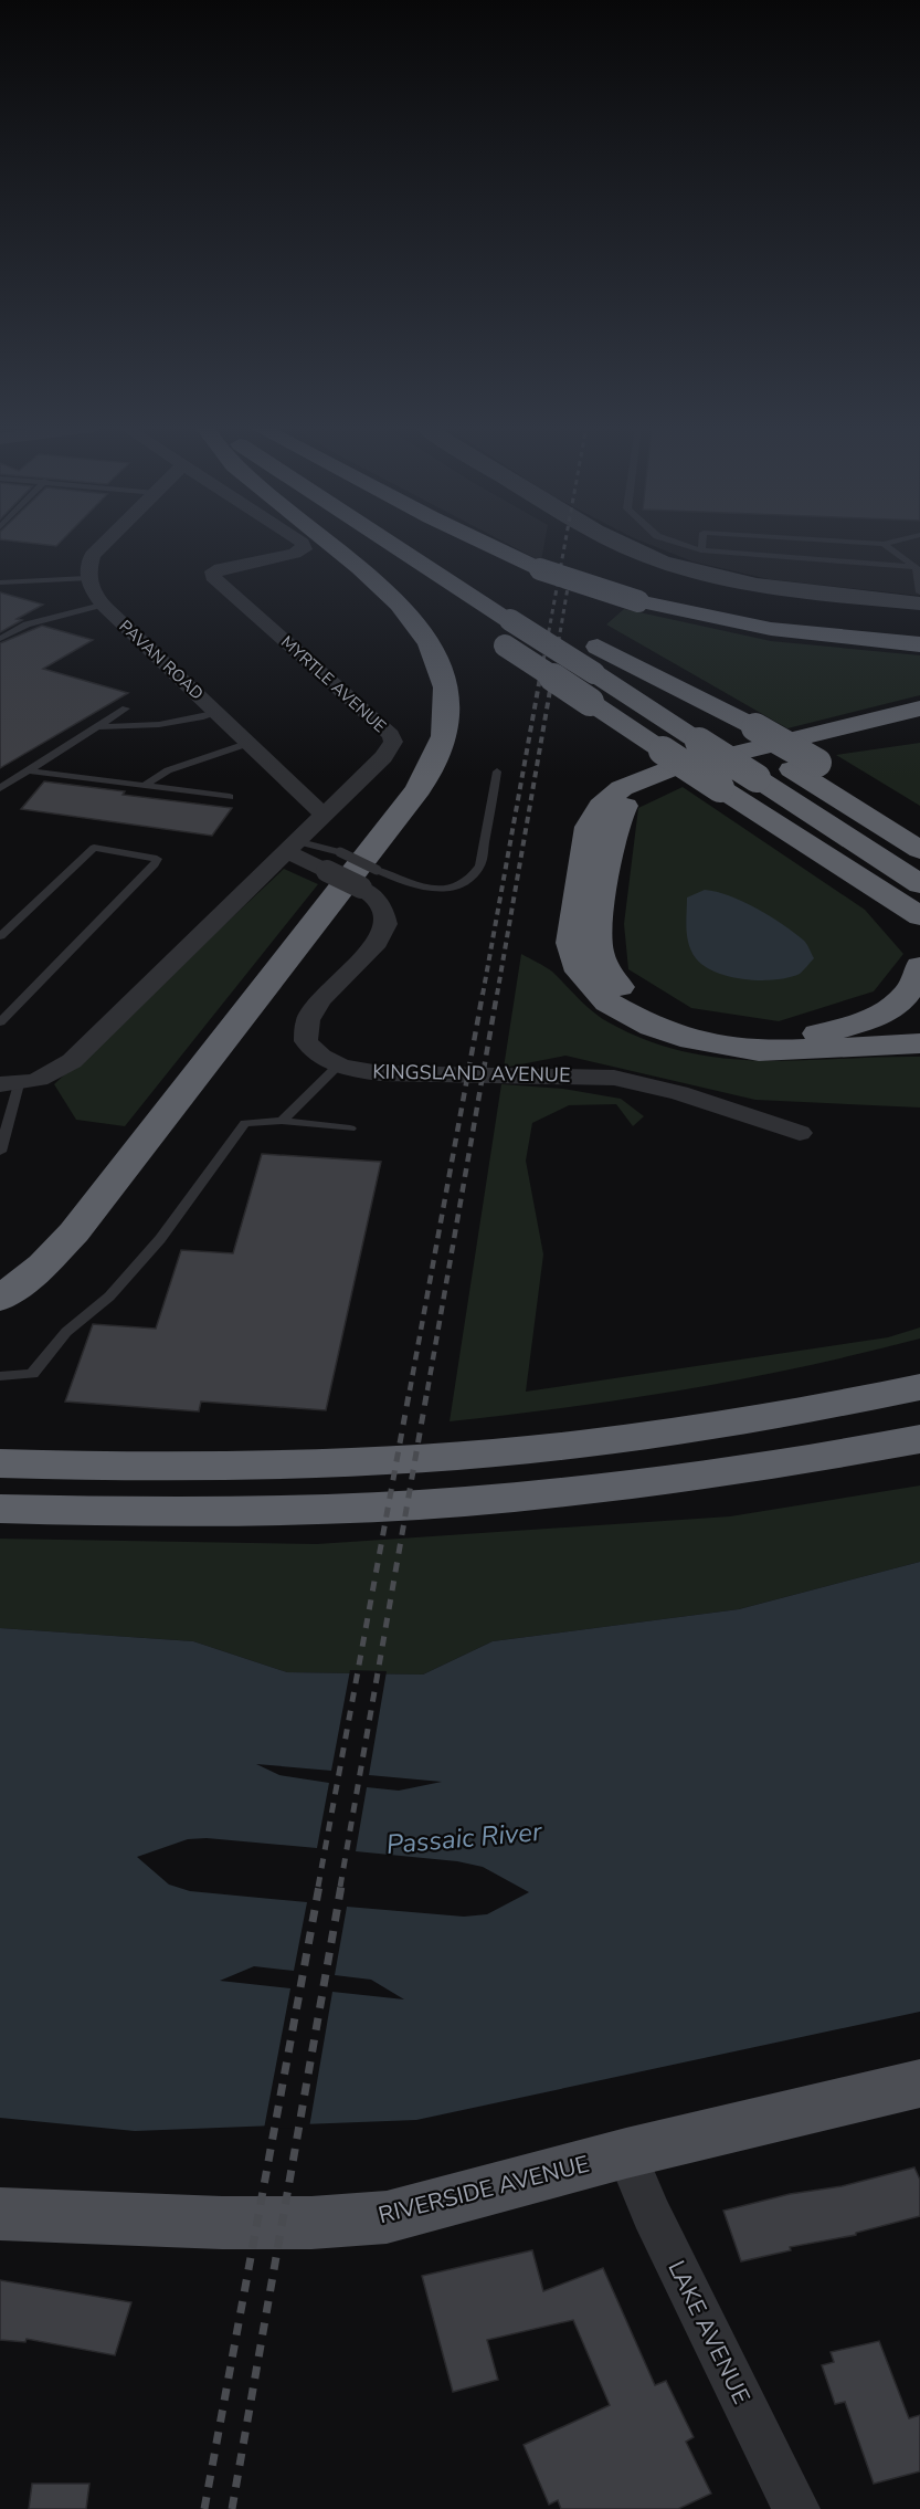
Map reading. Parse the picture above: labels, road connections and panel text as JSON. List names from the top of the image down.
{
  "streets": {
    "main road": ["RIVERSIDE AVENUE"],
    "street": [
      "PAVAN ROAD",
      "MYRTLE AVENUE",
      "KINGSLAND AVENUE",
      "LAKE AVENUE"
    ]
  },
  "crossings": [
    ["PAVAN ROAD", "MYRTLE AVENUE"],
    ["MYRTLE AVENUE", "KINGSLAND AVENUE"],
    ["RIVERSIDE AVENUE", "LAKE AVENUE"]
  ],
  "water": ["Passaic River"]
}
